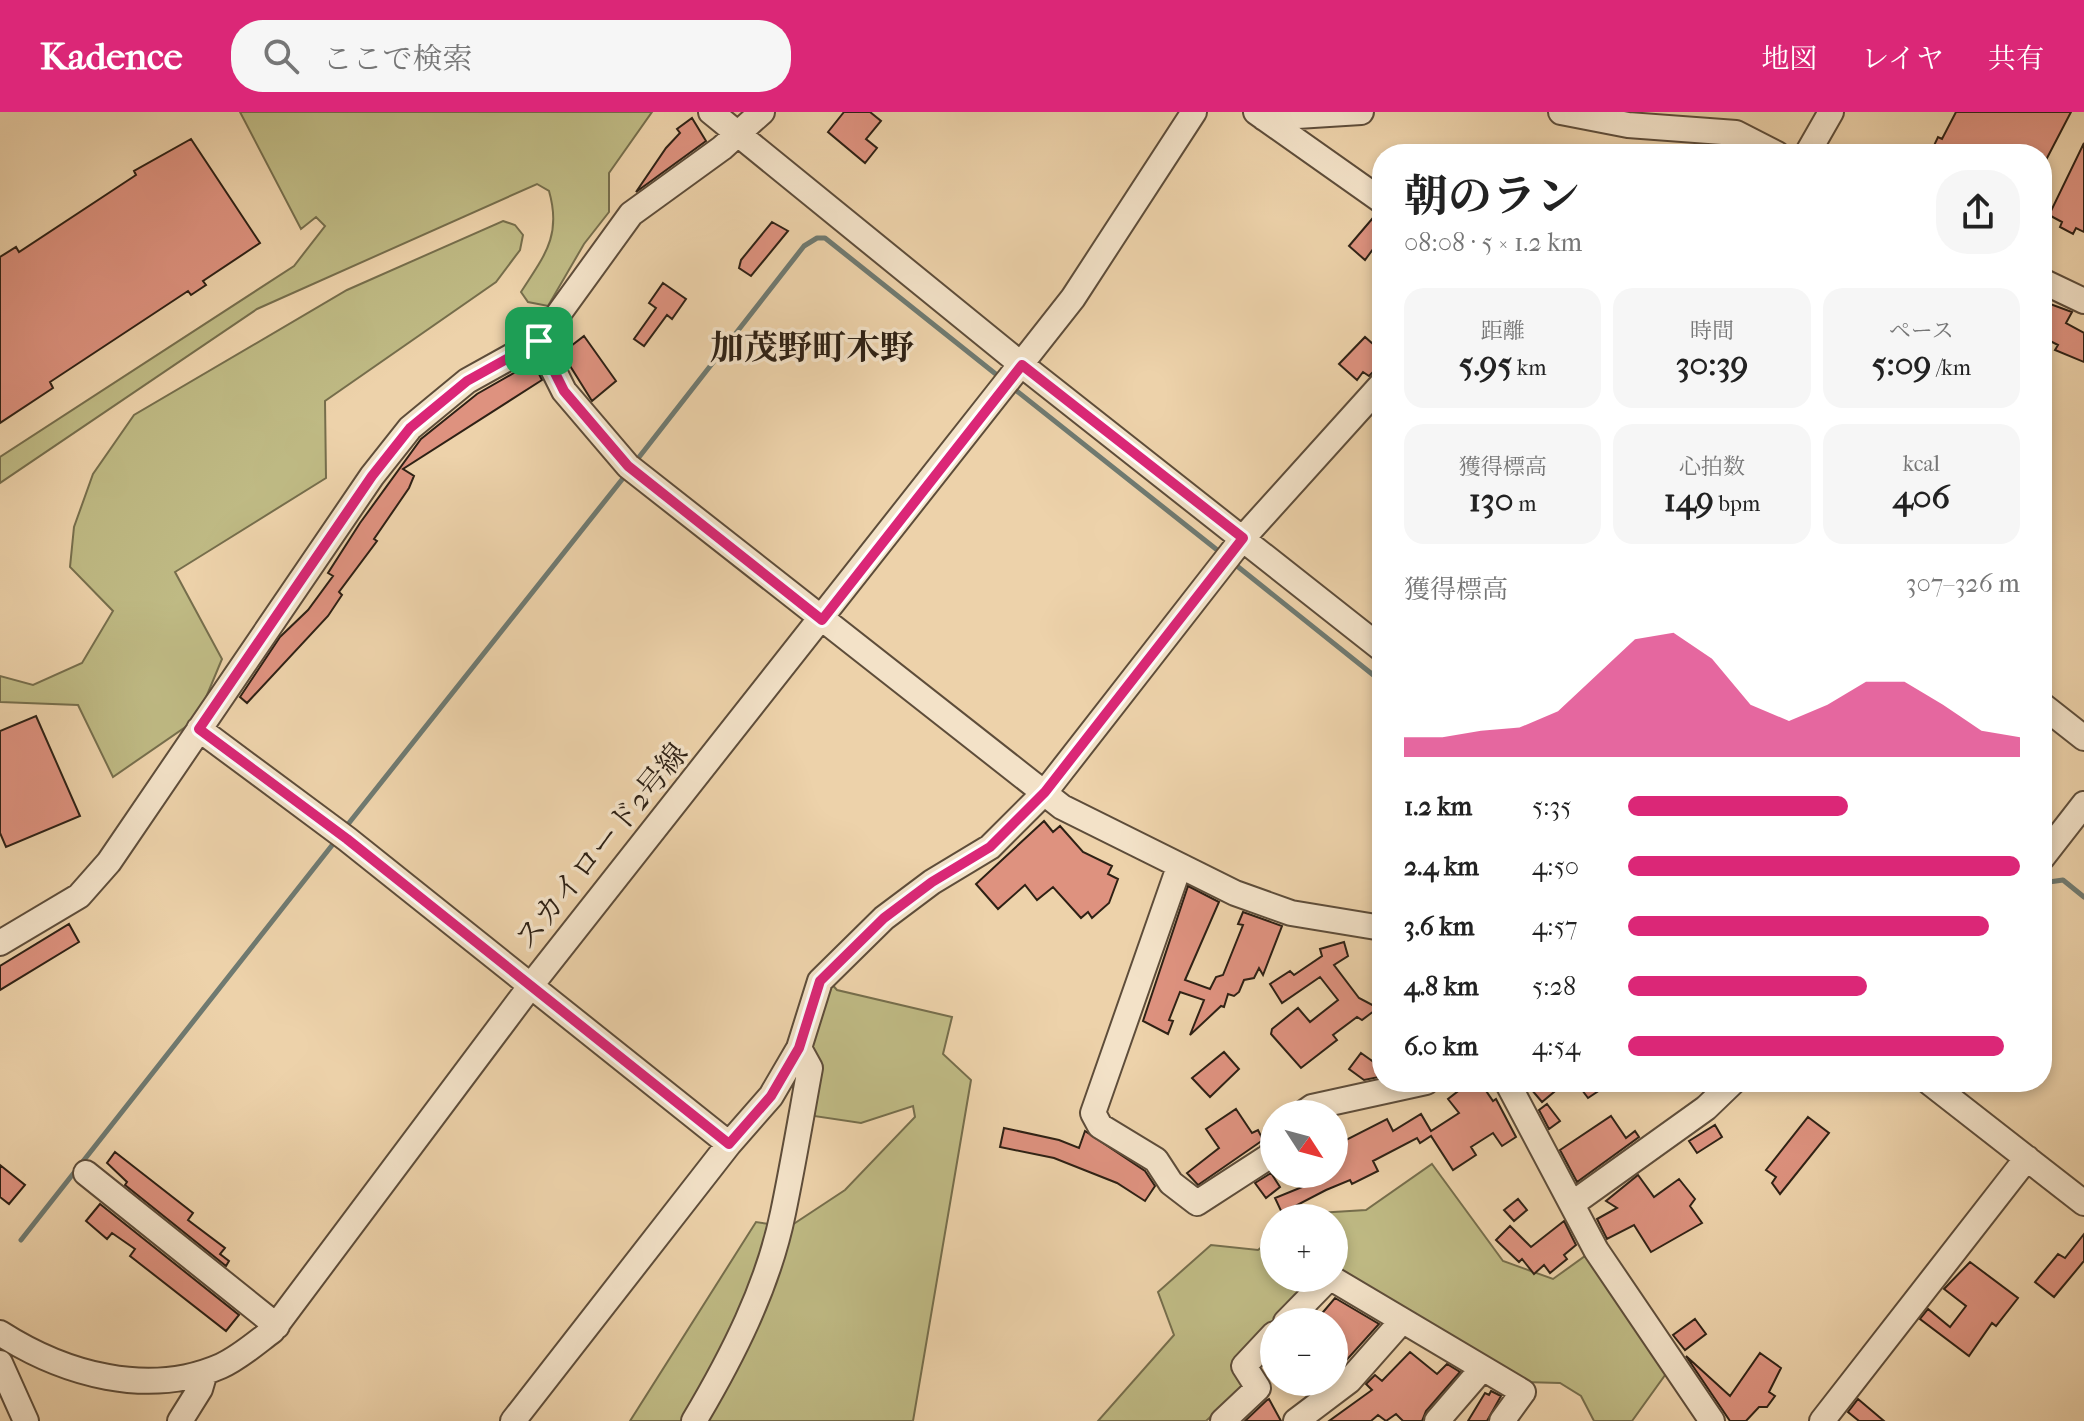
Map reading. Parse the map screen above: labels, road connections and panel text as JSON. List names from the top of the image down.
{
  "streets": {
    "street": ["スカイロード2号線"]
  },
  "districts": ["加茂野町木野"],
  "north": "bottom right",
  "page": {
    "header": "Kadence",
    "search": "ここで検索",
    "nav": ["地図", "レイヤ", "共有"],
    "heading": ["朝のラン", "08:08 · 5 × 1.2 km"],
    "stats": [
      ["距離", "5.95 km"],
      ["時間", "30:39"],
      ["ペース", "5:09 /km"],
      ["獲得標高", "130 m"],
      ["心拍数", "149 bpm"],
      ["kcal", "406"]
    ],
    "chart": ["獲得標高", "307–326 m"],
    "list": [
      {
        "name": "1.2 km",
        "note": "5:35"
      },
      {
        "name": "2.4 km",
        "note": "4:50"
      },
      {
        "name": "3.6 km",
        "note": "4:57"
      },
      {
        "name": "4.8 km",
        "note": "5:28"
      },
      {
        "name": "6.0 km",
        "note": "4:54"
      }
    ],
    "map_buttons": ["+", "−"]
  }
}
